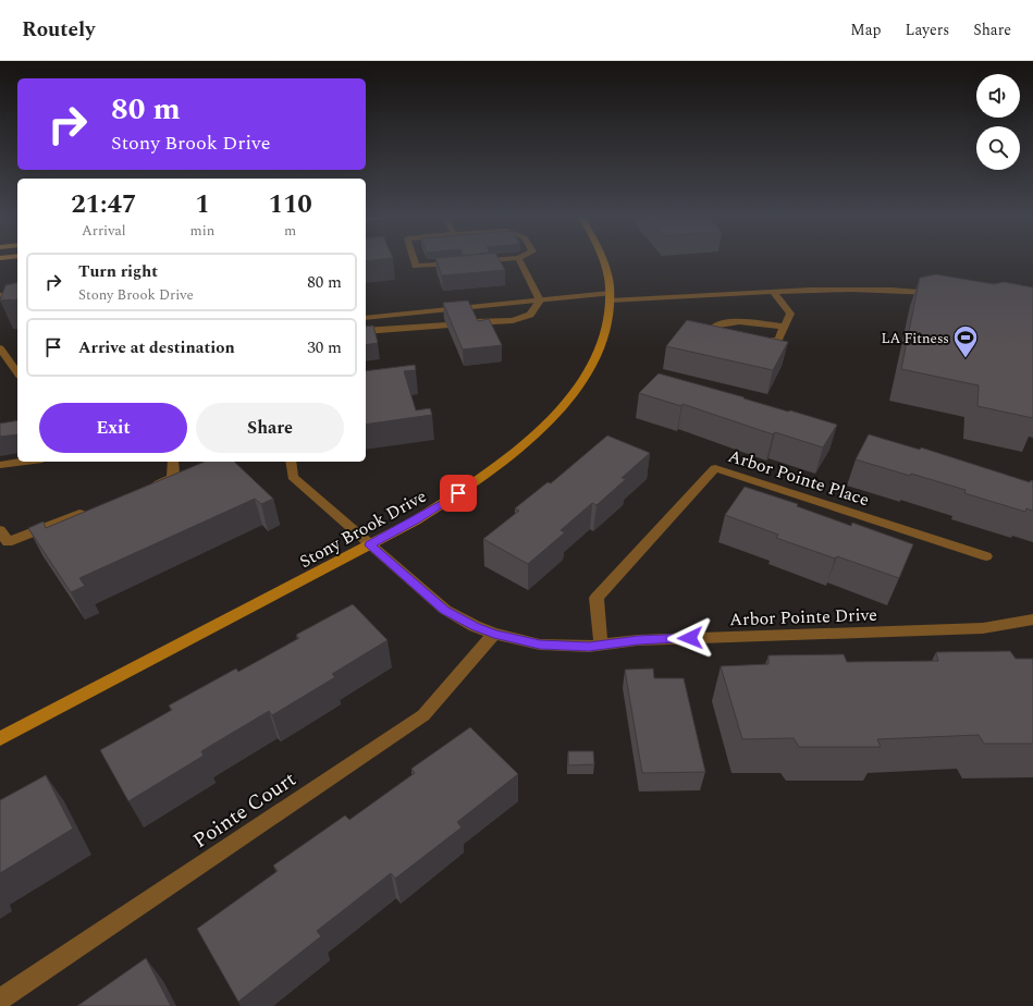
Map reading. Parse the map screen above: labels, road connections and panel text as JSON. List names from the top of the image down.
{
  "streets": {
    "street": [
      "Arbor Pointe Place",
      "Stony Brook Drive",
      "Arbor Pointe Drive",
      "Pointe Court"
    ]
  },
  "crossings": [
    ["Arbor Pointe Place", "Arbor Pointe Drive"],
    ["Stony Brook Drive", "Arbor Pointe Drive"],
    ["Arbor Pointe Drive", "Pointe Court"]
  ],
  "places": {
    "sports": ["LA Fitness"]
  },
  "page": {
    "header": "Routely",
    "nav": ["Map", "Layers", "Share"],
    "turn": ["80 m", "Stony Brook Drive"],
    "eta": [
      "21:47",
      "Arrival",
      "1",
      "min",
      "110",
      "m"
    ],
    "list": [
      {
        "name": "Turn right",
        "note": "Stony Brook Drive",
        "value": "80 m"
      },
      {
        "name": "Arrive at destination",
        "value": "30 m"
      }
    ],
    "buttons": ["Exit", "Share"]
  }
}
